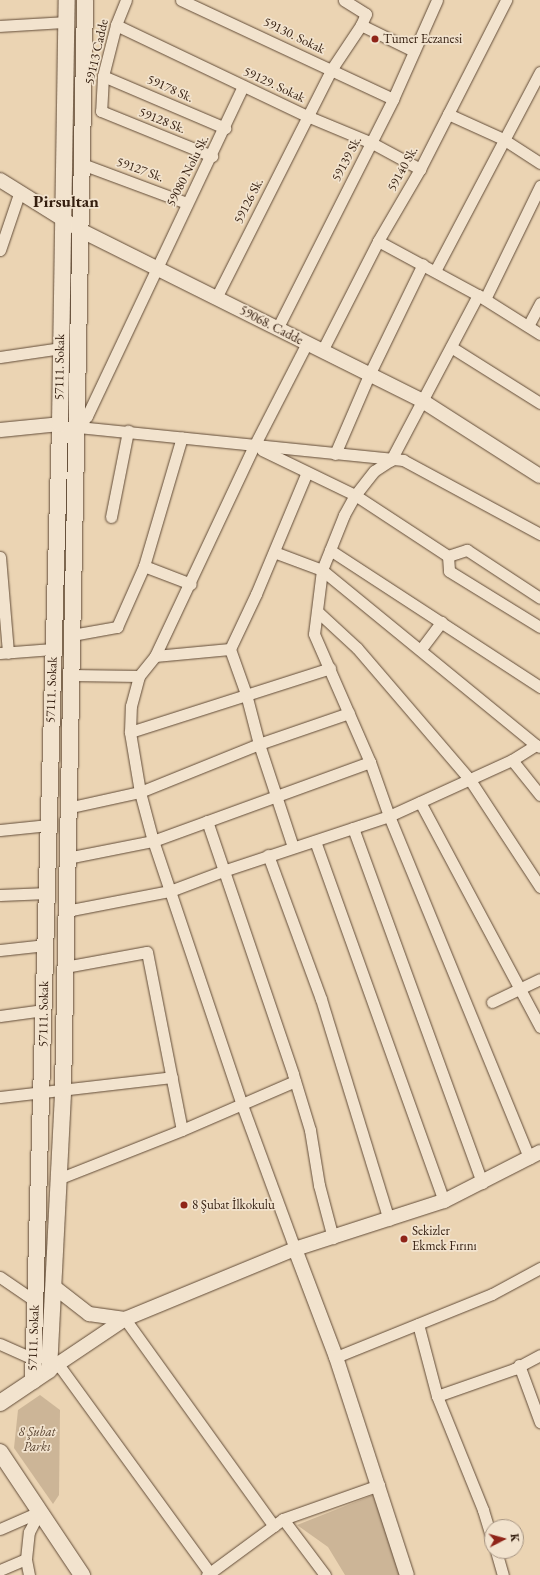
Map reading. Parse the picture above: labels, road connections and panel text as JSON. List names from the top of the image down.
{
  "streets": {
    "main road": ["57111. Sokak"],
    "street": [
      "59130. Sokak",
      "59113 Cadde",
      "59129. Sokak",
      "59178 Sk.",
      "59128 Sk.",
      "59139 Sk.",
      "59140 Sk.",
      "59127 Sk.",
      "59080 Nolu Sk.",
      "59126 Sk.",
      "59068. Cadde"
    ]
  },
  "crossings": [
    ["59130. Sokak", "59139 Sk."],
    ["59130. Sokak", "59126 Sk."],
    ["59113 Cadde", "59129. Sokak"],
    ["59113 Cadde", "59178 Sk."],
    ["59113 Cadde", "59128 Sk."],
    ["59129. Sokak", "59139 Sk."],
    ["59129. Sokak", "59140 Sk."],
    ["59129. Sokak", "59080 Nolu Sk."],
    ["59129. Sokak", "59126 Sk."],
    ["59178 Sk.", "59080 Nolu Sk."],
    ["59128 Sk.", "59080 Nolu Sk."],
    ["59139 Sk.", "59068. Cadde"],
    ["59140 Sk.", "59068. Cadde"],
    ["59127 Sk.", "59080 Nolu Sk."],
    ["59080 Nolu Sk.", "59068. Cadde"],
    ["59126 Sk.", "59068. Cadde"],
    ["59068. Cadde", "57111. Sokak"]
  ],
  "districts": ["Pirsultan"],
  "parks": ["8 Şubat Parkı"],
  "places": ["Tumer Eczanesi", "8 Şubat İlkokulu", "Sekizler Ekmek Fırını"],
  "north": "right"
}
